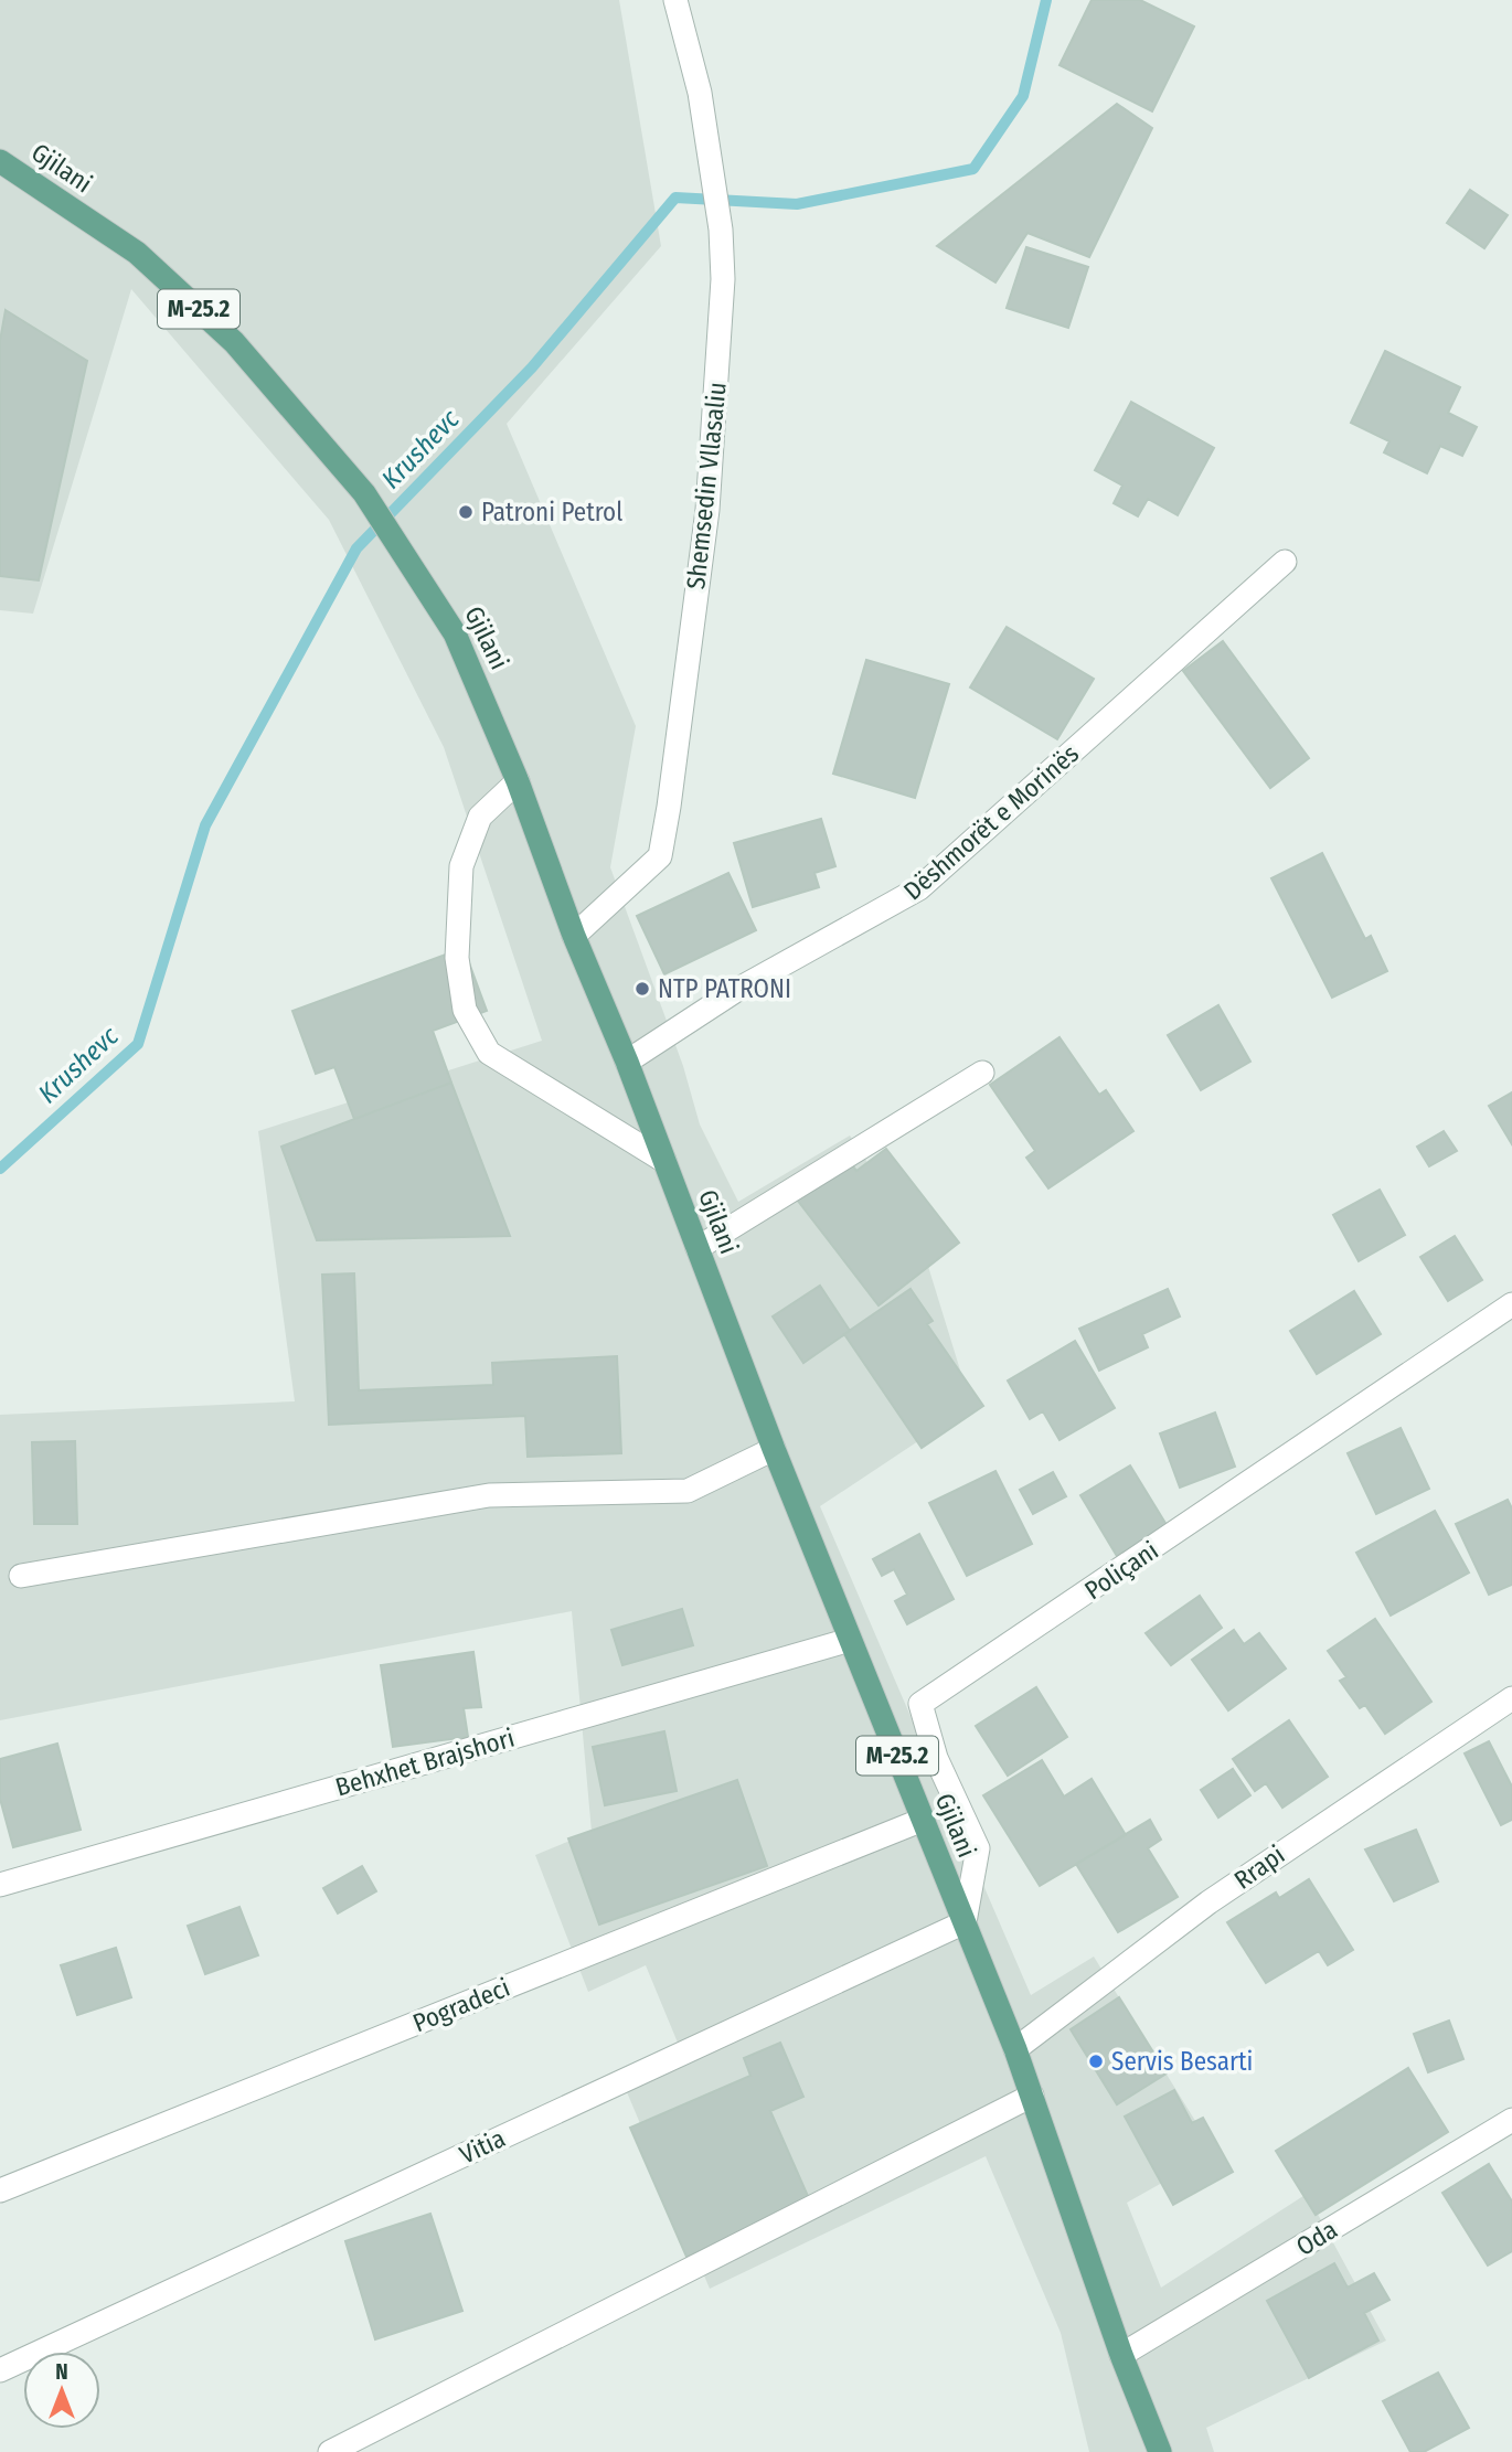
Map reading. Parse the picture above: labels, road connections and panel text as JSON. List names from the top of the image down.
{
  "streets": {
    "main road": ["Gjilani", "M-25.2"],
    "street": [
      "Shemsedin Vllasaliu",
      "Dëshmorët e Morinës",
      "Poliçani",
      "Behxhet Brajshori",
      "Rrapi",
      "Pogradeci",
      "Vitia",
      "Oda"
    ]
  },
  "crossings": [
    ["Gjilani", "Shemsedin Vllasaliu"],
    ["Gjilani", "Dëshmorët e Morinës"],
    ["Gjilani", "Poliçani"],
    ["Gjilani", "Behxhet Brajshori"],
    ["Gjilani", "Rrapi"],
    ["Gjilani", "Pogradeci"],
    ["Gjilani", "Vitia"],
    ["Gjilani", "Oda"],
    ["Poliçani", "Vitia"]
  ],
  "water": ["Krushevc"],
  "places": ["Patroni Petrol", "NTP PATRONI", "Servis Besarti"],
  "north": "top"
}
